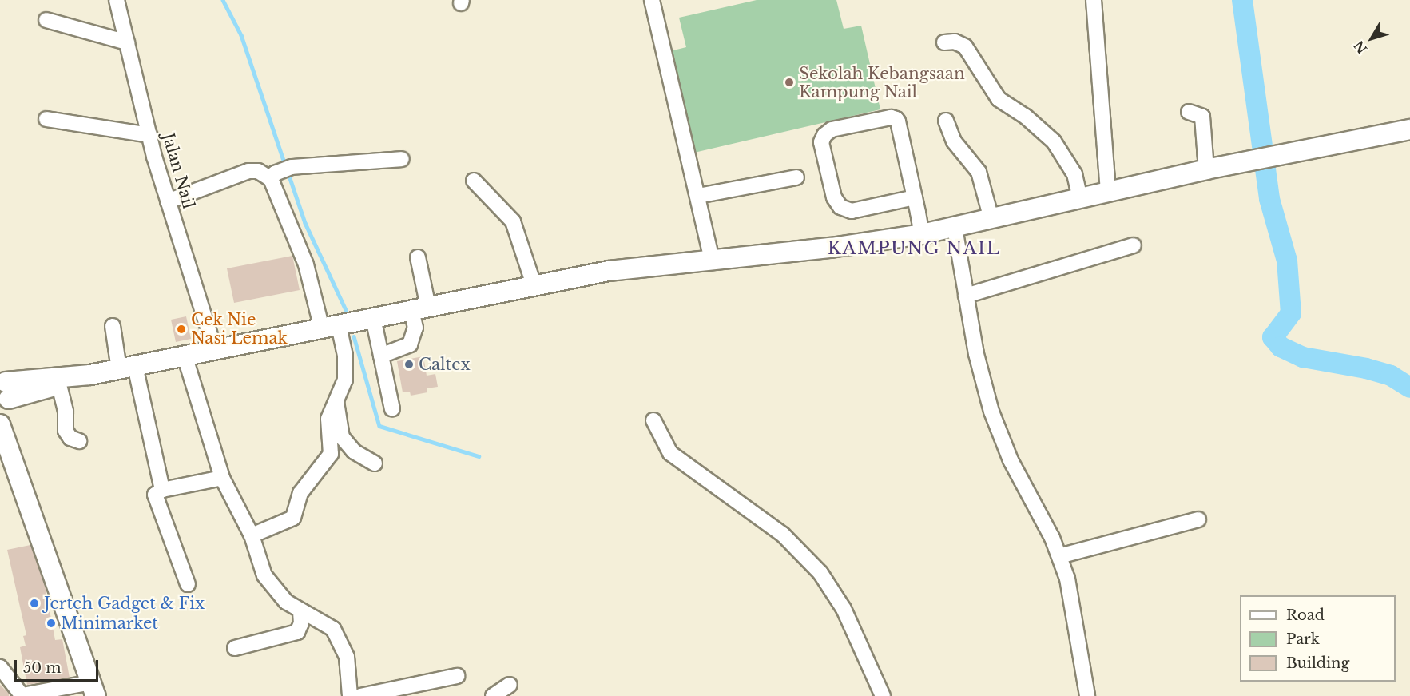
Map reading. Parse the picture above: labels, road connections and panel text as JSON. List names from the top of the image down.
{
  "streets": {
    "street": ["Jalan Nail"]
  },
  "districts": ["KAMPUNG NAIL"],
  "places": [
    "Sekolah Kebangsaan Kampung Nail",
    "Cek Nie Nasi Lemak",
    "Caltex",
    "Jerteh Gadget & Fix",
    "Minimarket"
  ],
  "legend": ["Road", "Park", "Building"],
  "scale_bar": "50 m",
  "north": "bottom left"
}
